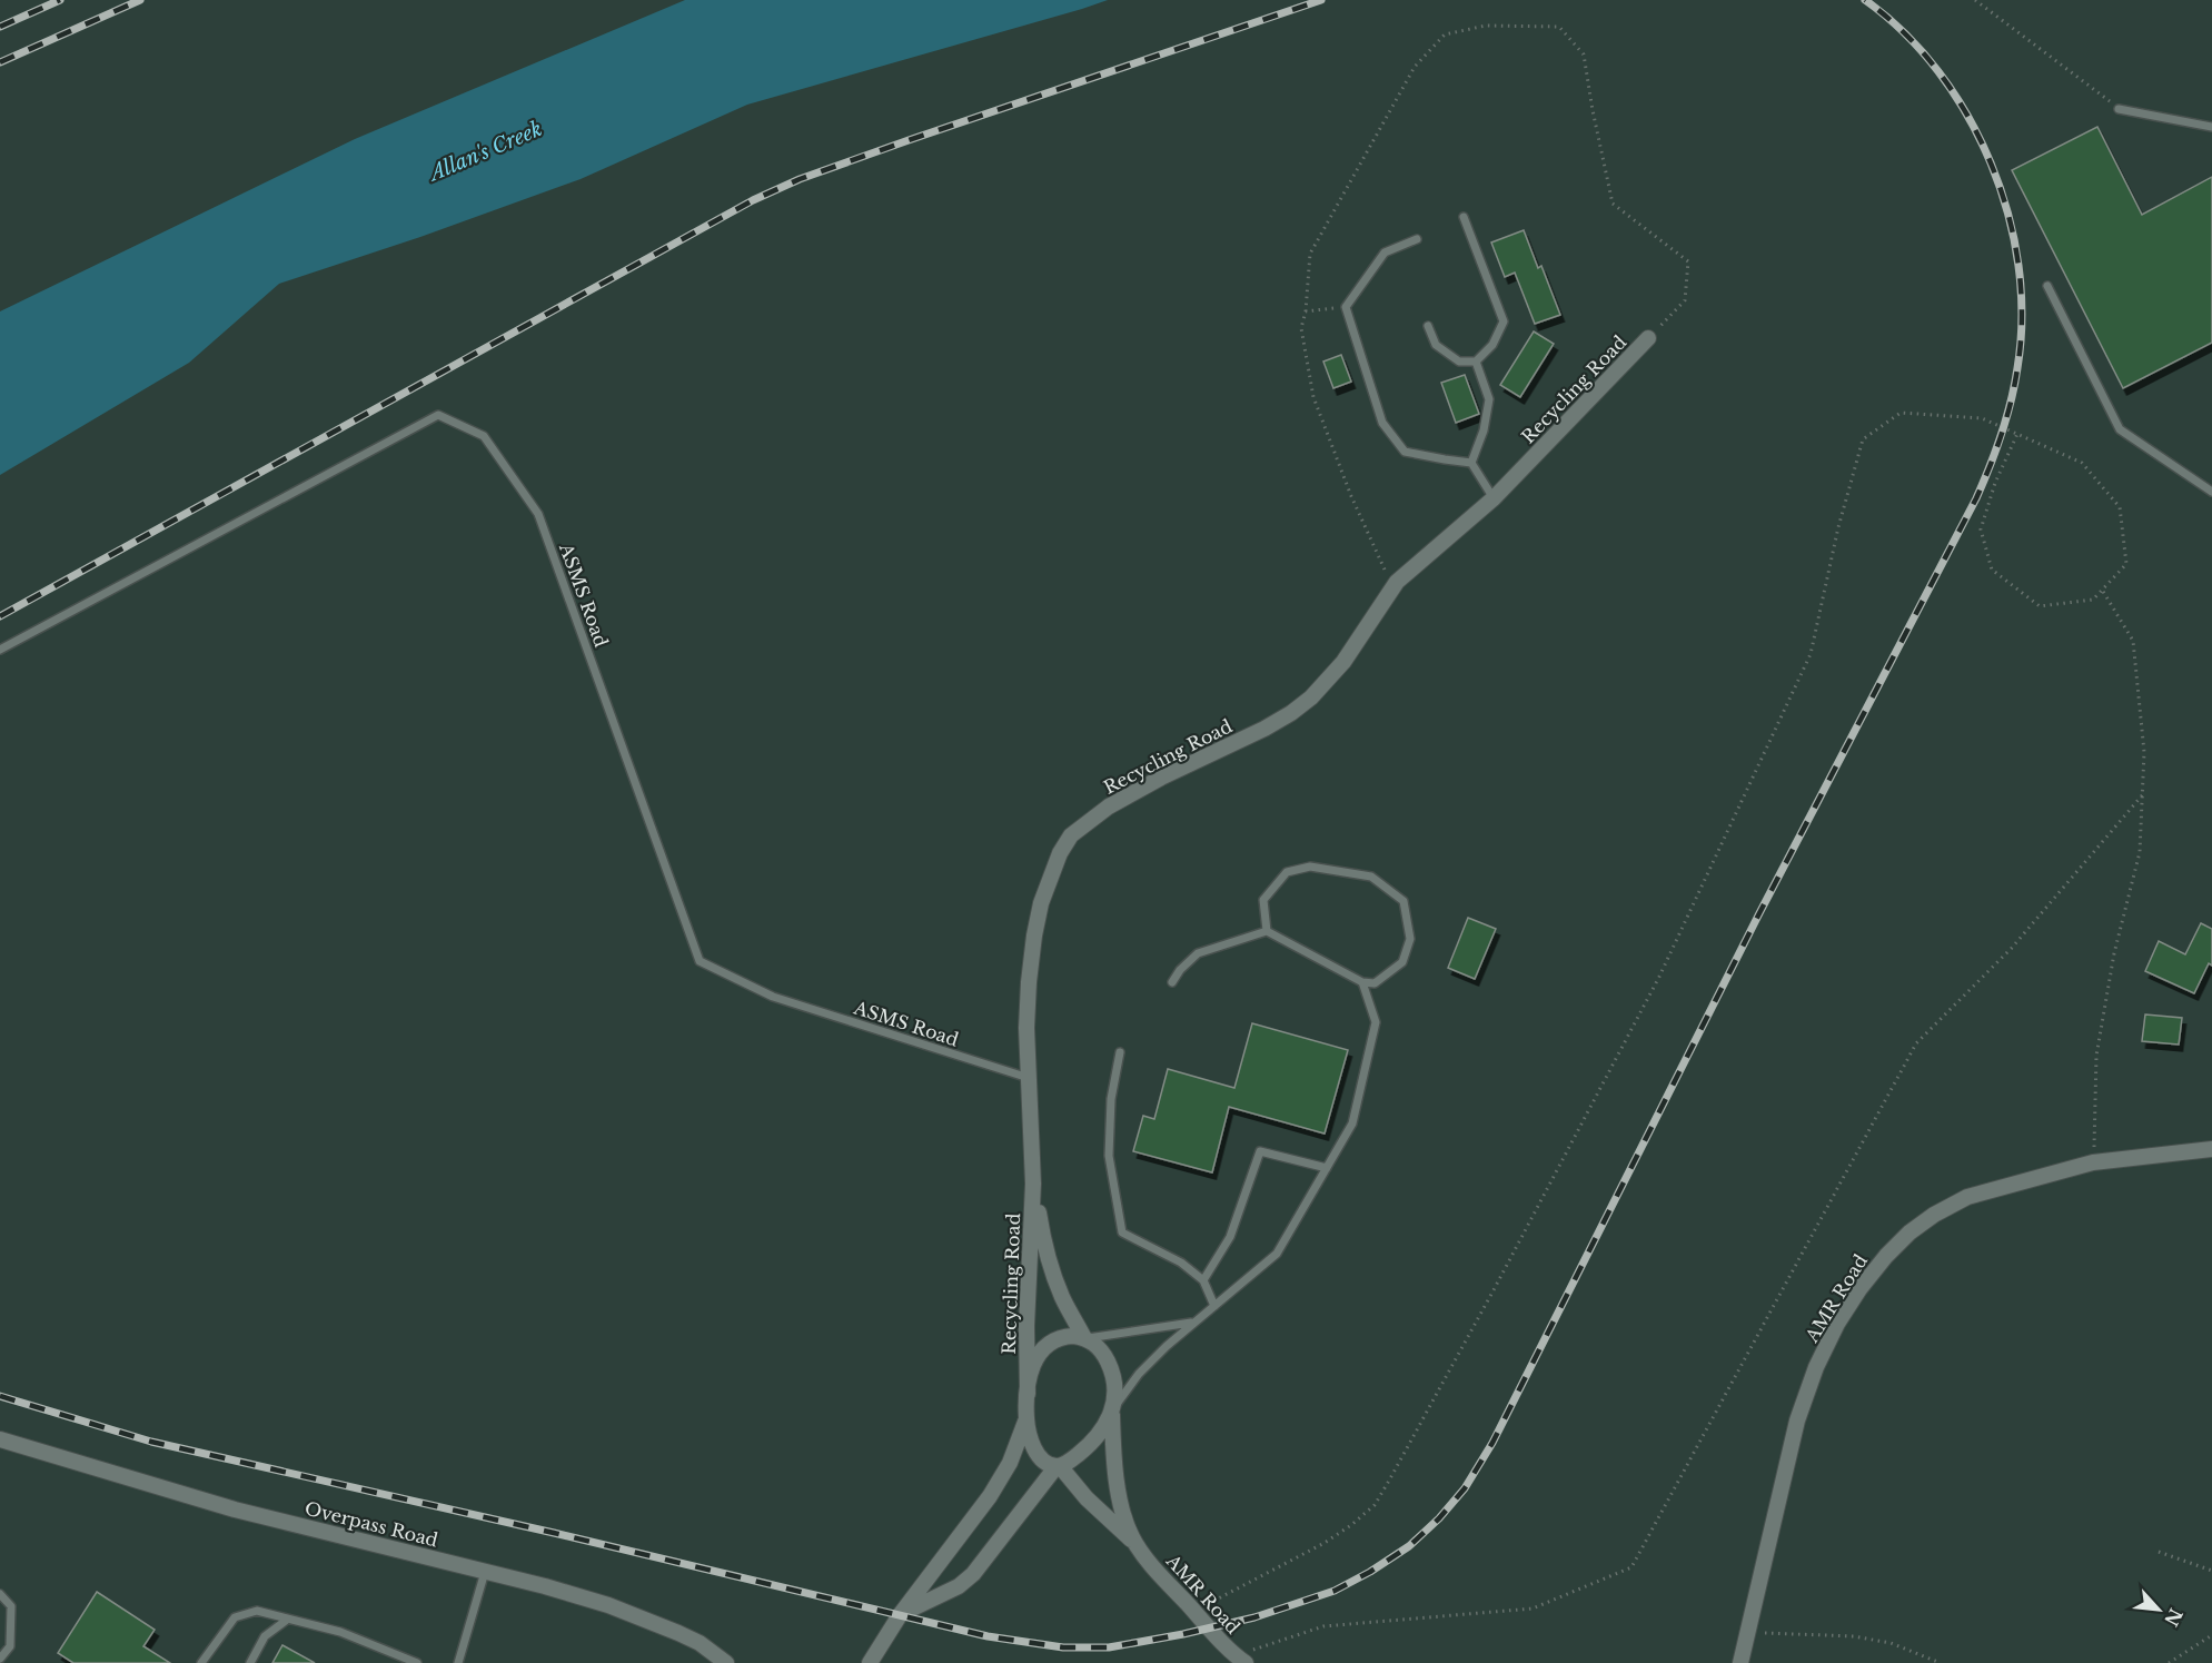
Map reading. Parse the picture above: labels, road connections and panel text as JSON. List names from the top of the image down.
{
  "streets": {
    "street": ["Recycling Road", "AMR Road", "Overpass Road"],
    "lane": ["ASMS Road"]
  },
  "crossings": [
    ["Recycling Road", "ASMS Road"],
    ["Recycling Road", "AMR Road"]
  ],
  "water": ["Allan's Creek"],
  "north": "bottom right"
}
